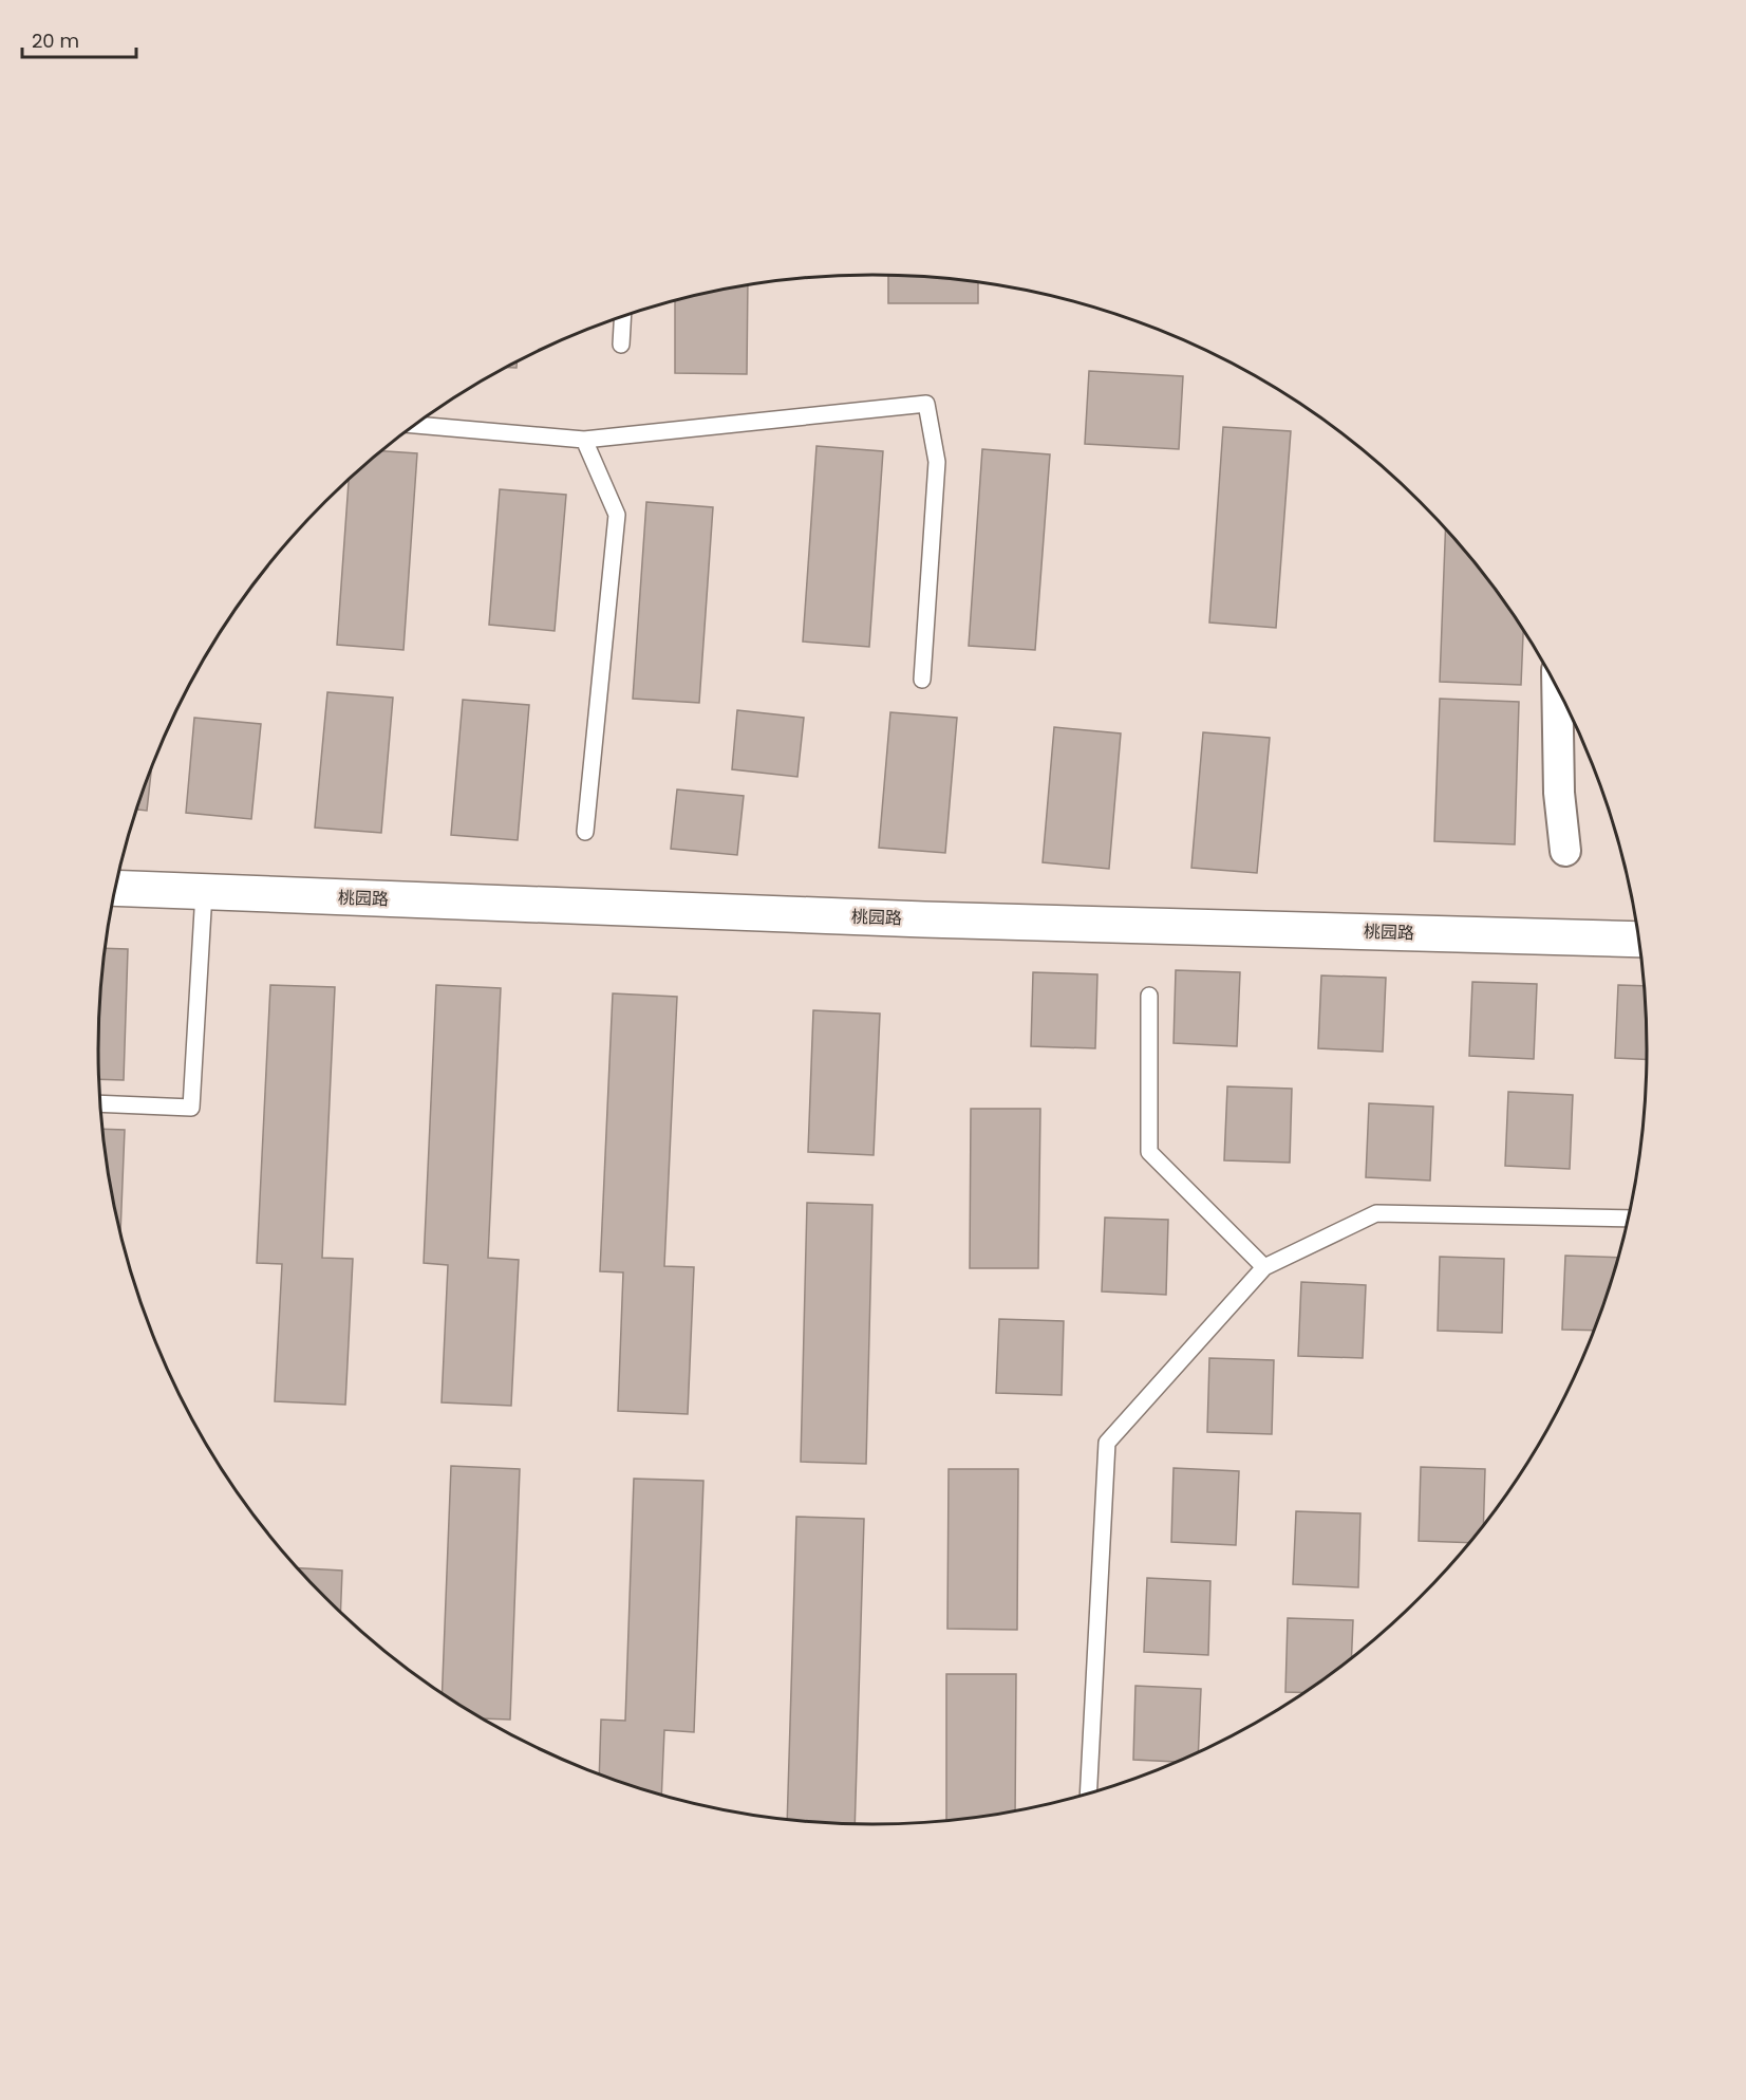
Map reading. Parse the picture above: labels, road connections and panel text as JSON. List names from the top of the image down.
{
  "streets": {
    "street": ["桃园路"]
  },
  "scale_bar": "20 m"
}
